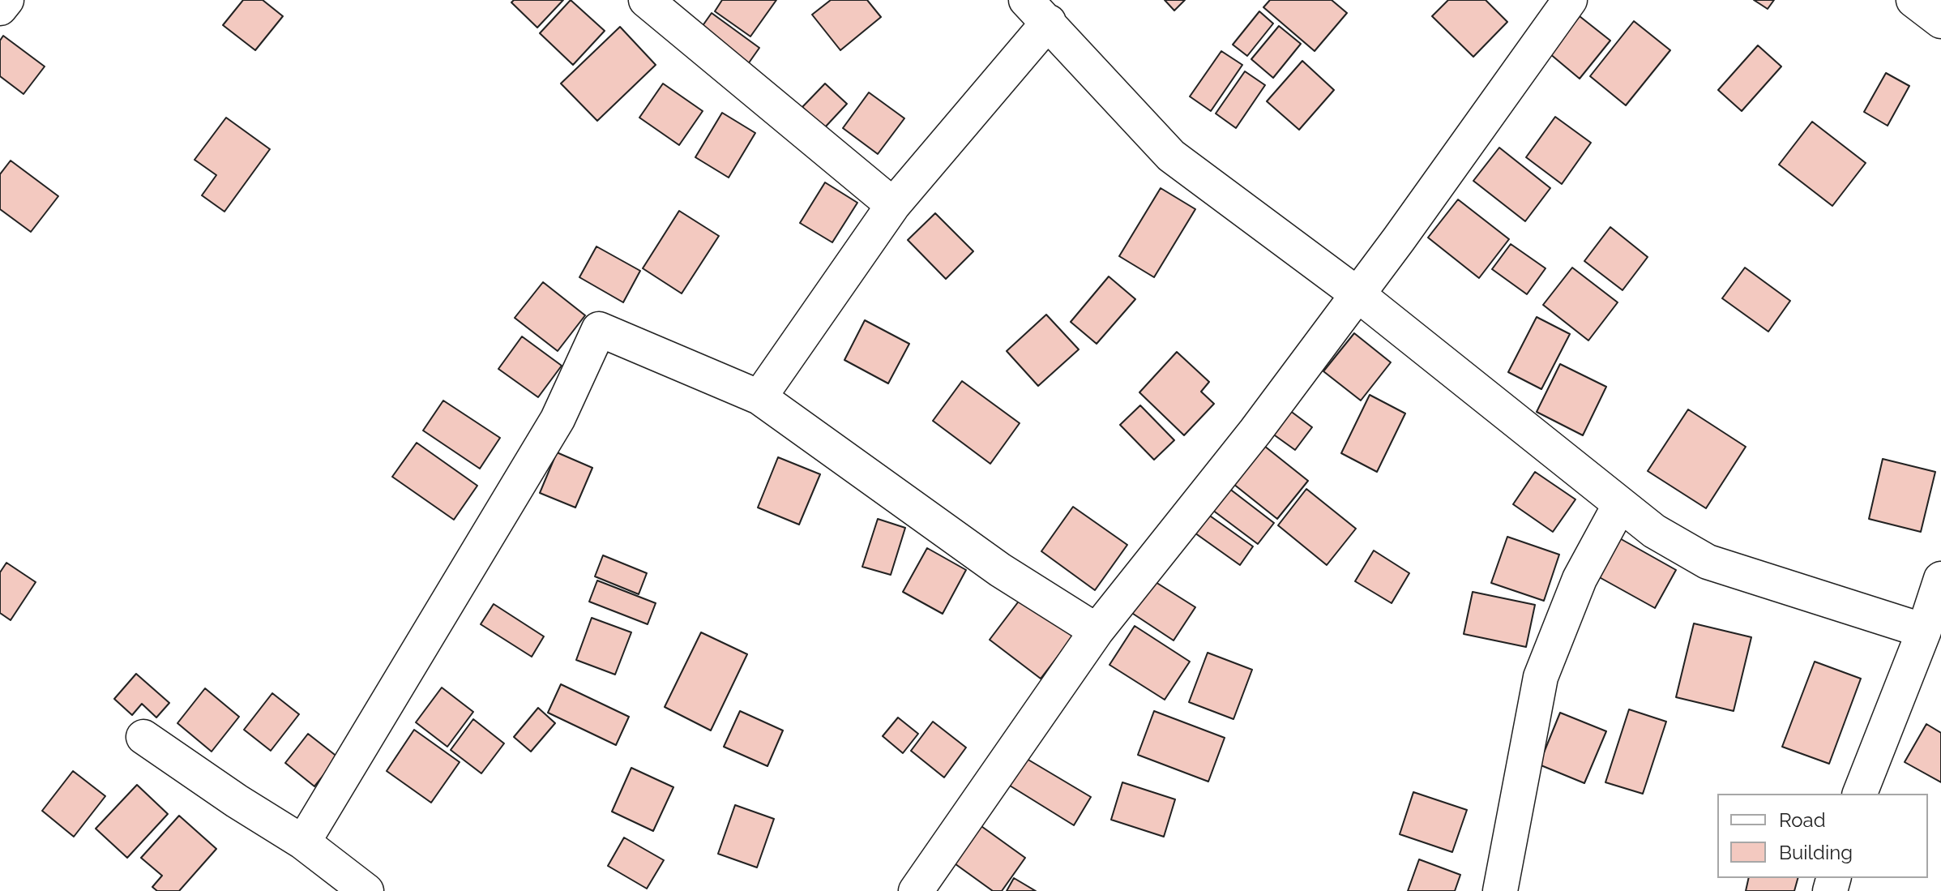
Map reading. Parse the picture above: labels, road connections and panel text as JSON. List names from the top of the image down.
{
  "legend": ["Road", "Building"]
}
